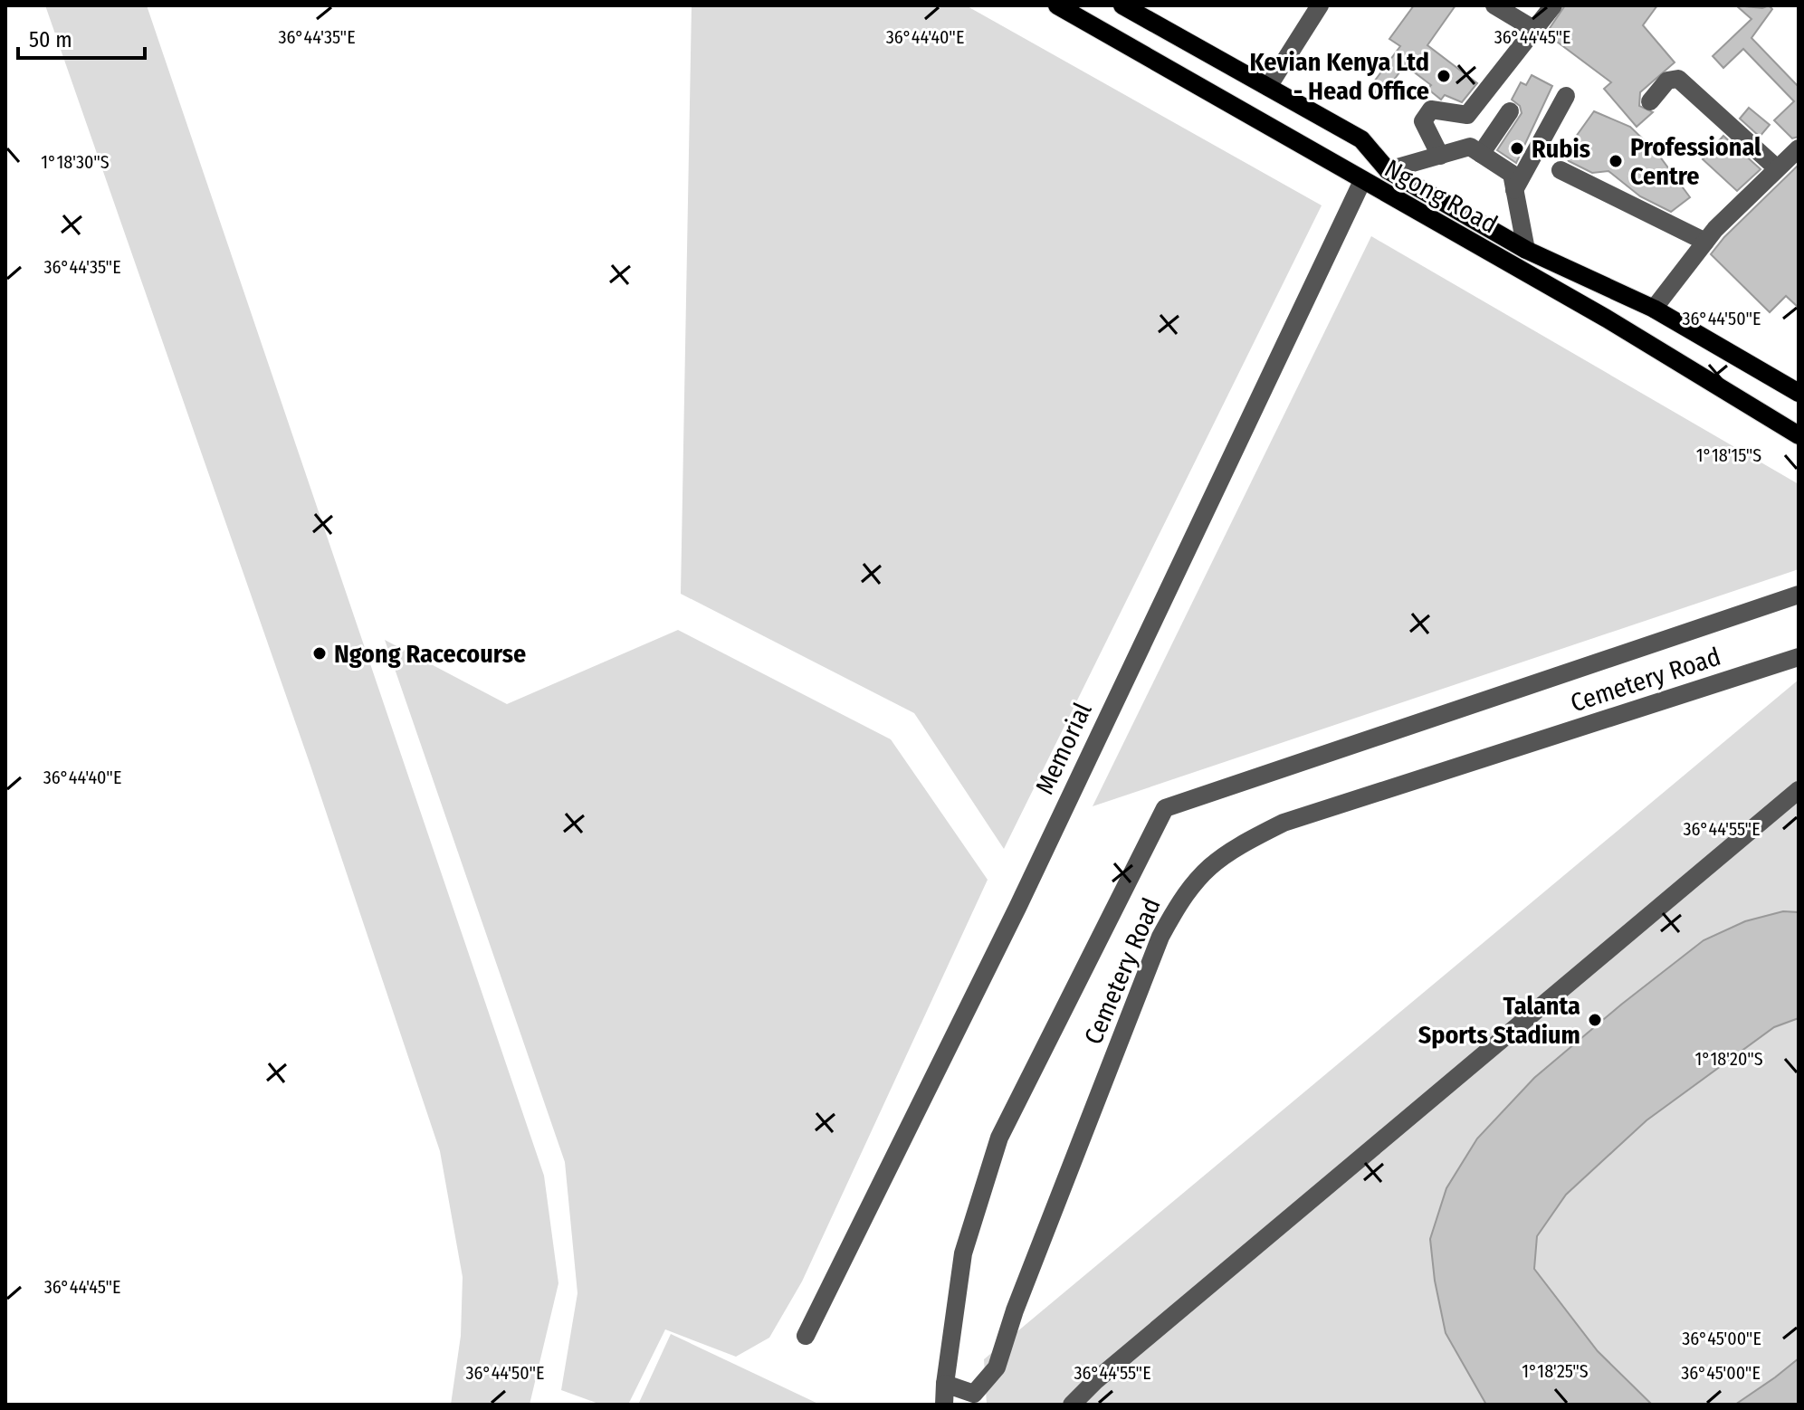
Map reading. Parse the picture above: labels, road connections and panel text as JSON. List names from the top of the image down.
{
  "streets": {
    "main road": ["Ngong Road"],
    "street": ["Cemetery Road", "Memorial"]
  },
  "crossings": [
    ["Ngong Road", "Memorial"]
  ],
  "places": [
    "Kevian Kenya Ltd - Head Office",
    "Rubis",
    "Professional Centre",
    "Ngong Racecourse",
    "Talanta Sports Stadium"
  ],
  "scale_bar": "50 m",
  "coordinates": [
    "36°44'35\"E",
    "36°44'40\"E",
    "36°44'45\"E",
    "1°18'30\"S",
    "36°44'50\"E",
    "1°18'15\"S",
    "36°44'55\"E",
    "1°18'20\"S",
    "36°45'00\"E",
    "1°18'25\"S"
  ]
}
